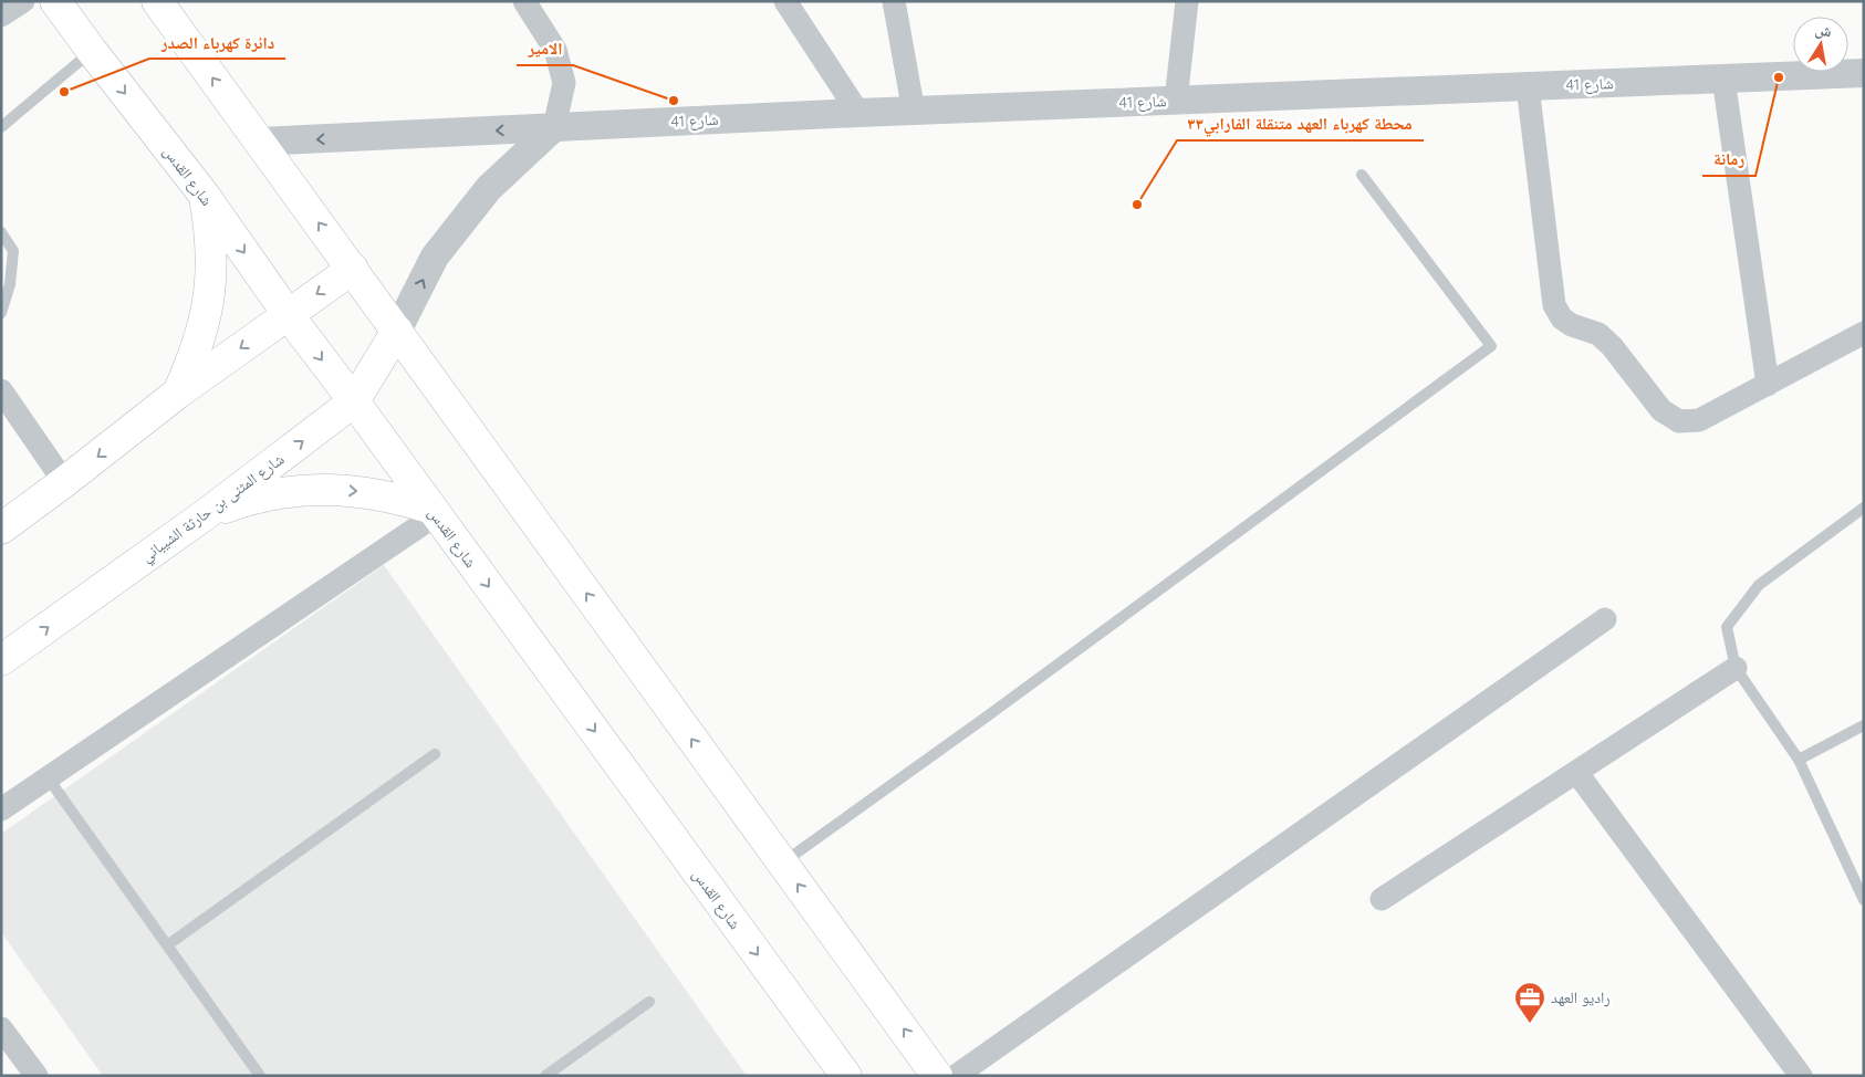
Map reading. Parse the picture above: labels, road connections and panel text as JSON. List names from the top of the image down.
{
  "streets": {
    "main road": ["شارع القدس", "شارع المثنى بن حارثة الشيباني"],
    "street": ["شارع 41"]
  },
  "crossings": [
    ["شارع القدس", "شارع المثنى بن حارثة الشيباني"]
  ],
  "places": {
    "other": [
      "رمانة",
      "دائرة كهرباء الصدر",
      "الامير",
      "محطة كهرباء العهد متنقلة الفارابي٣٣"
    ],
    "office": ["راديو العهد"]
  },
  "north": "top"
}
